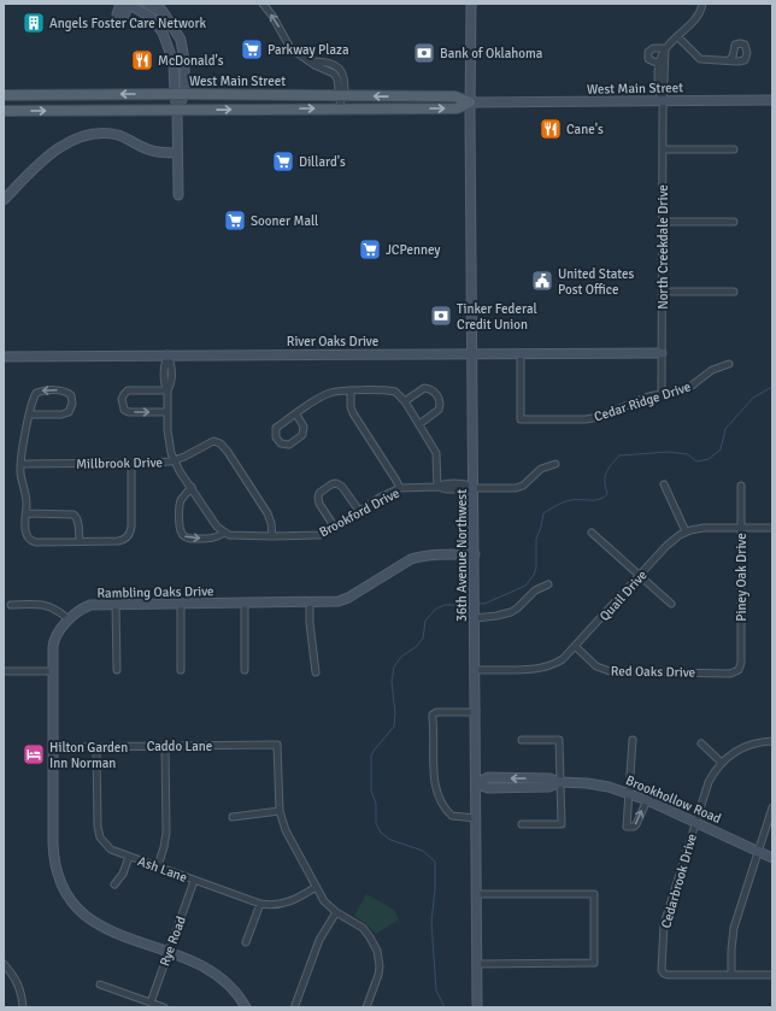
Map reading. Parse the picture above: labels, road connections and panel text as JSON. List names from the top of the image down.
{
  "streets": {
    "main road": ["West Main Street"],
    "street": [
      "North Creekdale Drive",
      "River Oaks Drive",
      "Cedar Ridge Drive",
      "Millbrook Drive",
      "Brookford Drive",
      "36th Avenue Northwest",
      "Piney Oak Drive",
      "Rambling Oaks Drive",
      "Quail Drive",
      "Red Oaks Drive",
      "Caddo Lane",
      "Brookhollow Road",
      "Ash Lane",
      "Cedarbrook Drive",
      "Rye Road"
    ]
  },
  "crossings": [
    ["West Main Street", "North Creekdale Drive"],
    ["West Main Street", "36th Avenue Northwest"],
    ["North Creekdale Drive", "River Oaks Drive"],
    ["North Creekdale Drive", "Cedar Ridge Drive"],
    ["River Oaks Drive", "Cedar Ridge Drive"],
    ["River Oaks Drive", "36th Avenue Northwest"],
    ["Millbrook Drive", "Brookford Drive"],
    ["Brookford Drive", "36th Avenue Northwest"],
    ["36th Avenue Northwest", "Rambling Oaks Drive"],
    ["36th Avenue Northwest", "Quail Drive"],
    ["36th Avenue Northwest", "Brookhollow Road"],
    ["Piney Oak Drive", "Quail Drive"],
    ["Piney Oak Drive", "Red Oaks Drive"],
    ["Rambling Oaks Drive", "Caddo Lane"],
    ["Rambling Oaks Drive", "Rye Road"],
    ["Quail Drive", "Red Oaks Drive"],
    ["Caddo Lane", "Ash Lane"],
    ["Brookhollow Road", "Cedarbrook Drive"],
    ["Ash Lane", "Rye Road"]
  ],
  "places": {
    "building": ["Angels Foster Care Network"],
    "supermarket": [
      "Parkway Plaza",
      "Dillard's",
      "Sooner Mall",
      "JCPenney"
    ],
    "bank": ["Bank of Oklahoma", "Tinker Federal Credit Union"],
    "restaurant": ["McDonald's", "Cane's"],
    "public building": ["United States Post Office"],
    "hotel": ["Hilton Garden Inn Norman"]
  }
}
